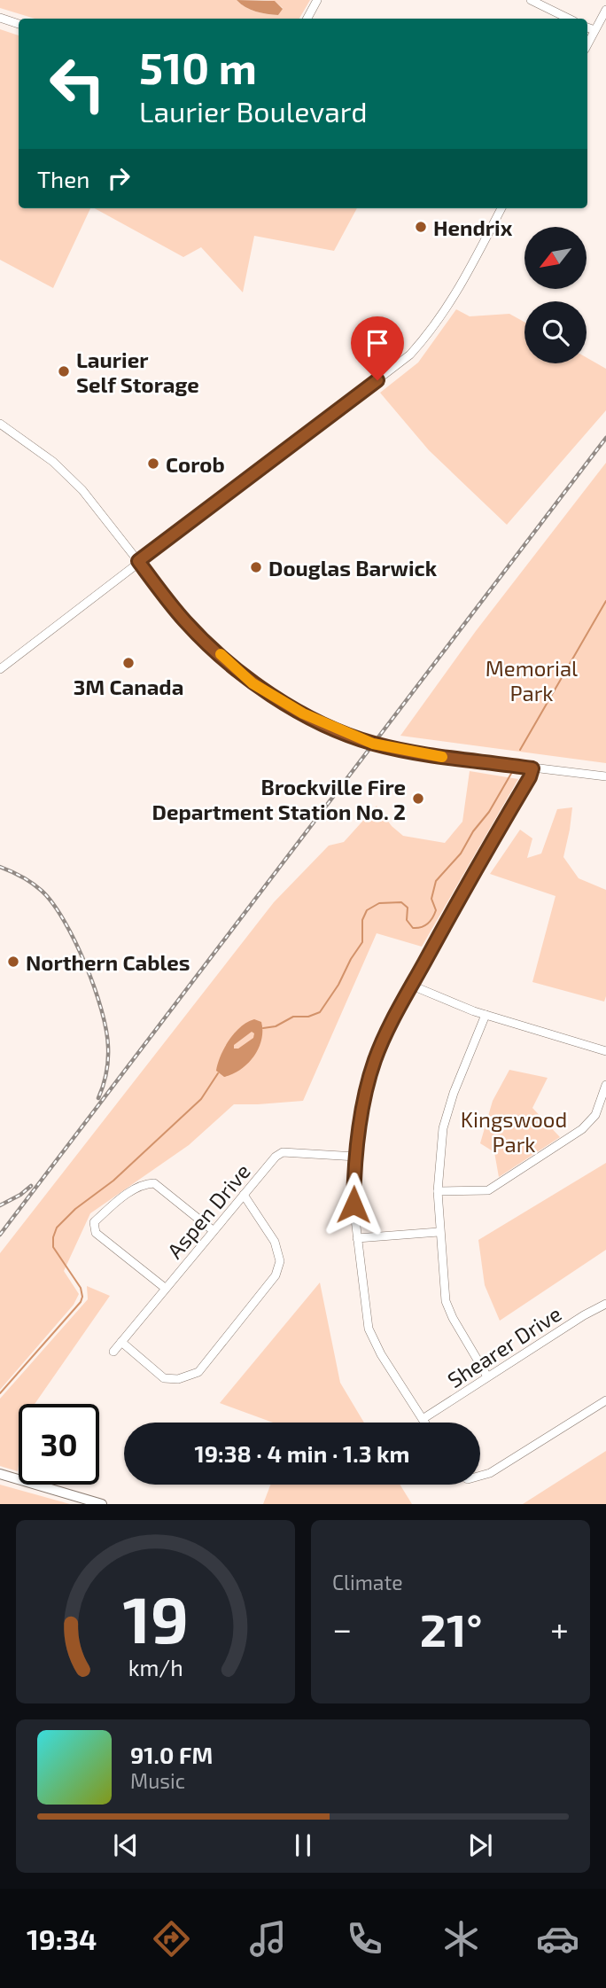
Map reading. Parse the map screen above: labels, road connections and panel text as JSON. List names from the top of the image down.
{
  "streets": {
    "street": ["Aspen Drive", "Shearer Drive"]
  },
  "parks": ["Memorial Park", "Kingswood Park"],
  "places": [
    "Hendrix",
    "Laurier Self Storage",
    "Corob",
    "Douglas Barwick",
    "3M Canada",
    "Brockville Fire Department Station No. 2",
    "Northern Cables"
  ],
  "north": "bottom left",
  "page": {
    "turn": ["510 m", "Laurier Boulevard"],
    "then": "Then",
    "limit": "30",
    "trip": "19:38 · 4 min · 1.3 km",
    "tile": "Climate",
    "heat": ["−", "21°", "+"],
    "song": ["91.0 FM", "Music"],
    "tabs": "19:34",
    "gauge": ["19", "km/h"]
  }
}
